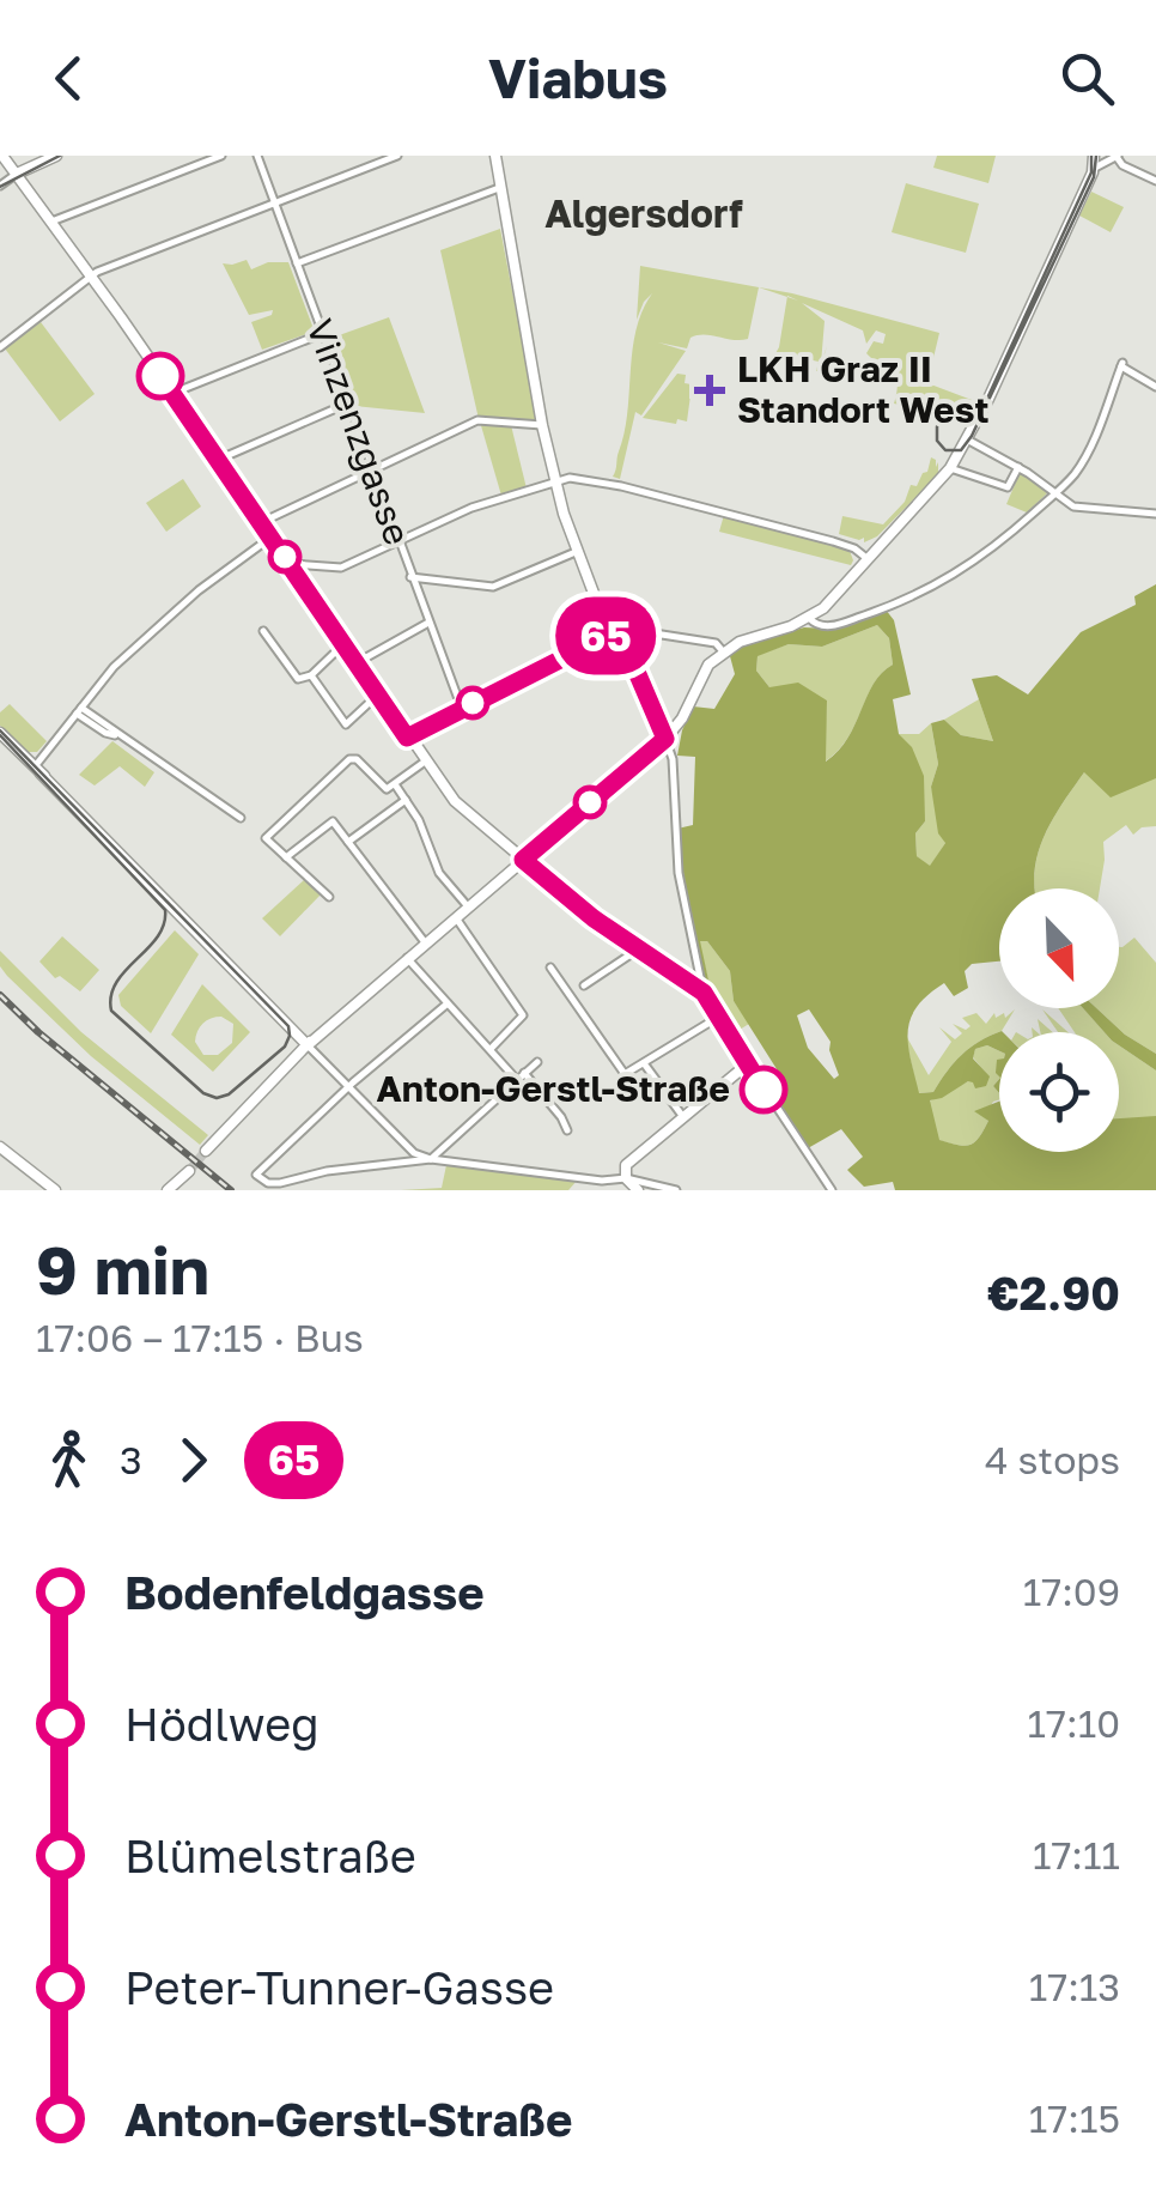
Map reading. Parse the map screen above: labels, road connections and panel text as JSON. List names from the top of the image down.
{
  "streets": {
    "street": ["Vinzenzgasse"]
  },
  "districts": ["Algersdorf"],
  "places": {
    "health": ["LKH Graz II Standort West"],
    "other": ["Anton-Gerstl-Straße"]
  },
  "lines": ["bus line 65"],
  "north": "bottom right",
  "page": {
    "header": "Viabus",
    "on_map": "65",
    "heading": ["9 min", "17:06 – 17:15 · Bus", "€2.90"],
    "legs": ["3", "65", "4 stops"],
    "list": [
      {
        "name": "Bodenfeldgasse",
        "value": "17:09"
      },
      {
        "name": "Hödlweg",
        "value": "17:10"
      },
      {
        "name": "Blümelstraße",
        "value": "17:11"
      },
      {
        "name": "Peter-Tunner-Gasse",
        "value": "17:13"
      },
      {
        "name": "Anton-Gerstl-Straße",
        "value": "17:15"
      }
    ]
  }
}
